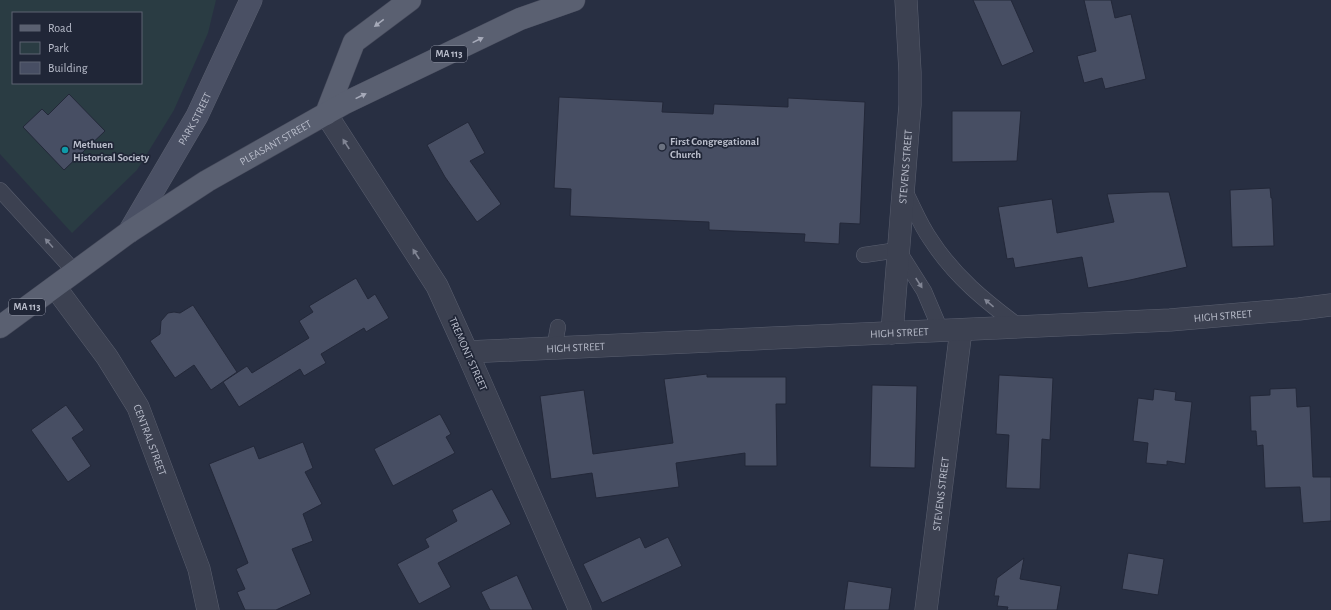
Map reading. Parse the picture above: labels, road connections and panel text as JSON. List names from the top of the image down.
{
  "streets": {
    "main road": ["MA 113", "PARK STREET", "PLEASANT STREET"],
    "street": [
      "STEVENS STREET",
      "HIGH STREET",
      "TREMONT STREET",
      "CENTRAL STREET"
    ]
  },
  "crossings": [
    ["PARK STREET", "PLEASANT STREET"],
    ["PLEASANT STREET", "TREMONT STREET"],
    ["PLEASANT STREET", "CENTRAL STREET"],
    ["STEVENS STREET", "HIGH STREET"],
    ["HIGH STREET", "TREMONT STREET"]
  ],
  "one_way": ["PLEASANT STREET", "TREMONT STREET"],
  "places": ["First Congregational Church", "Methuen Historical Society"],
  "legend": ["Road", "Park", "Building"]
}
